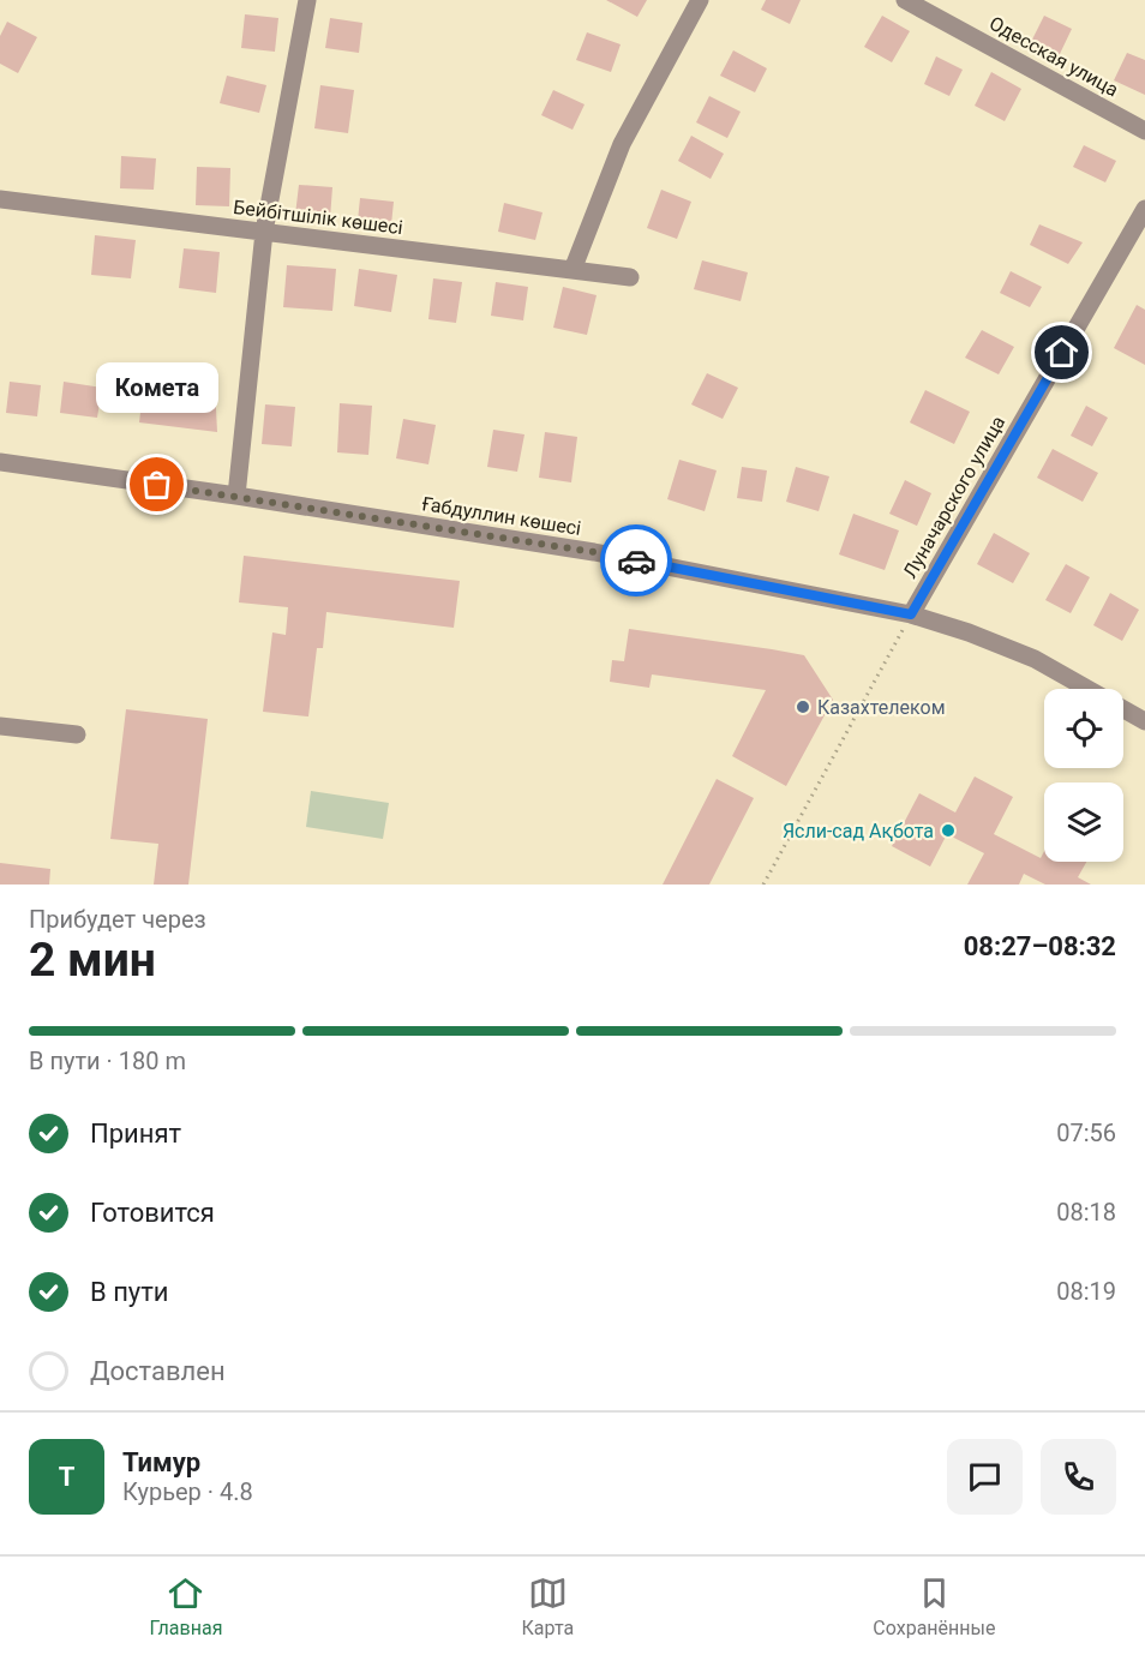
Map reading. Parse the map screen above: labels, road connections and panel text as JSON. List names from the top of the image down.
{
  "streets": {
    "street": [
      "Одесская улица",
      "Бейбітшілік көшесі",
      "Луначарского улица",
      "Ғабдуллин көшесі"
    ]
  },
  "crossings": [
    ["Луначарского улица", "Ғабдуллин көшесі"]
  ],
  "places": ["Комета", "Казахтелеком", "Ясли-сад Ақбота"],
  "page": {
    "bubble": "Комета",
    "heading": ["2 мин", "Прибудет через", "08:27–08:32"],
    "panel": ["Тимур", "Курьер · 4.8"],
    "bar": "В пути · 180 m",
    "list": [
      ["Принят", "07:56"],
      ["Готовится", "08:18"],
      ["В пути", "08:19"],
      "Доставлен"
    ],
    "round": "Т",
    "tabs": ["Главная", "Карта", "Сохранённые"]
  }
}
